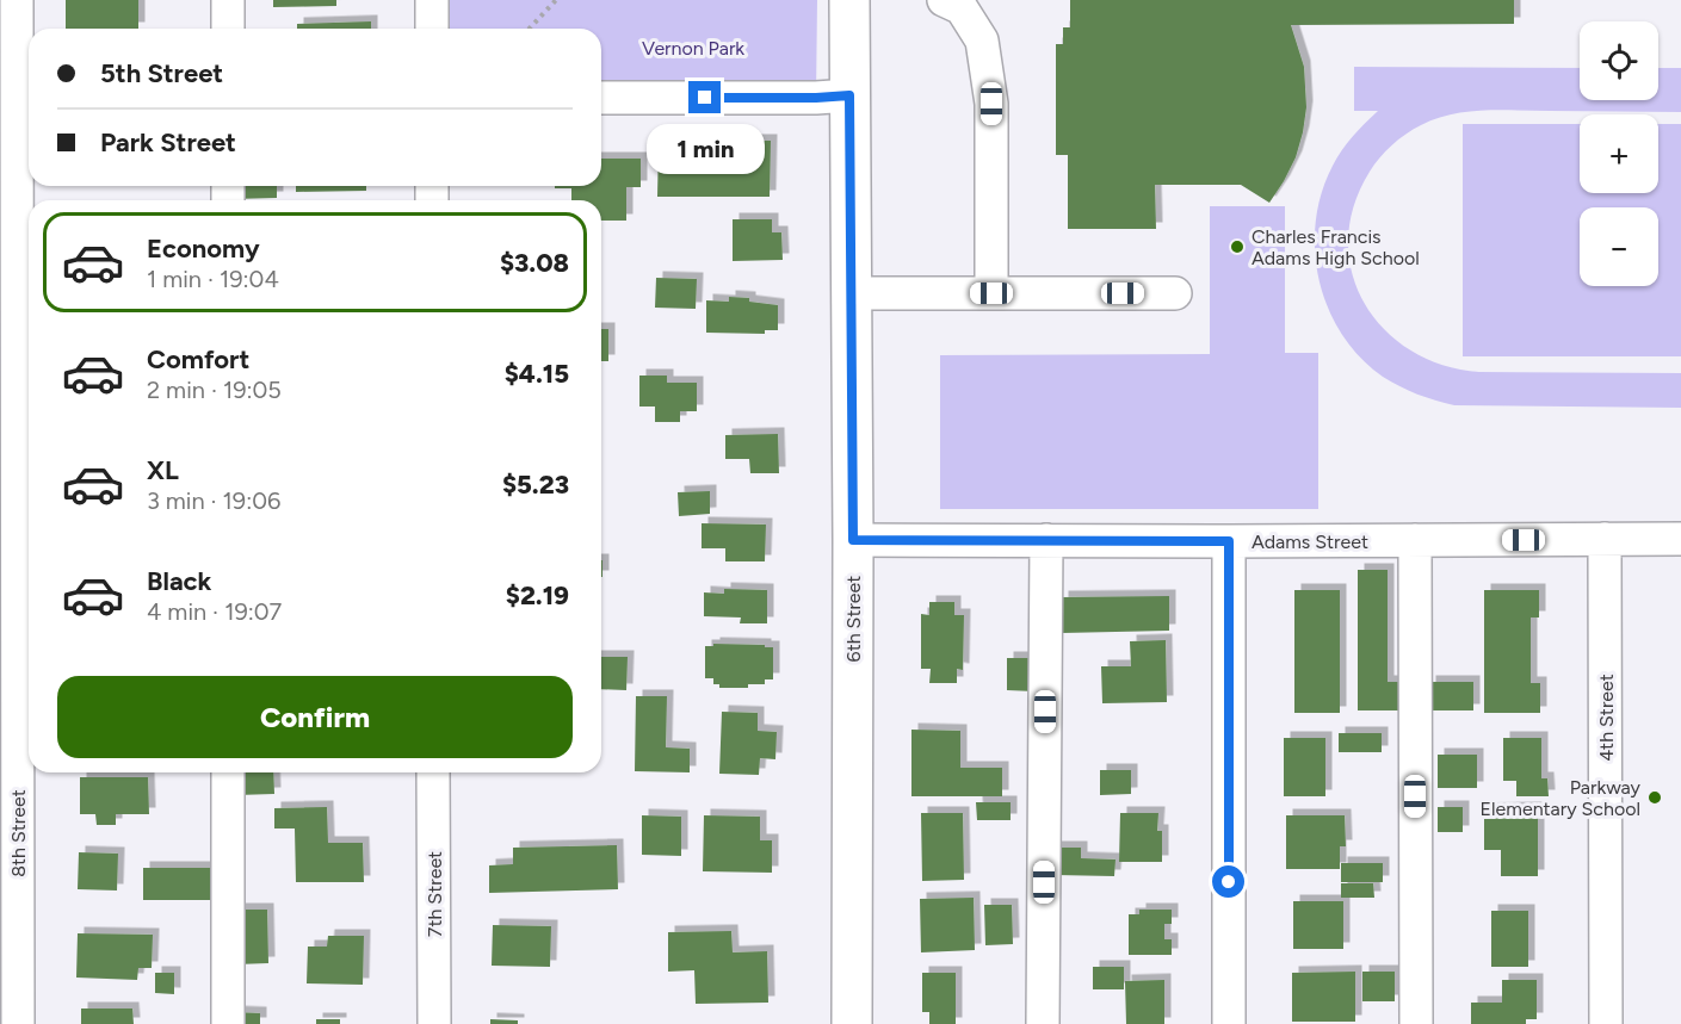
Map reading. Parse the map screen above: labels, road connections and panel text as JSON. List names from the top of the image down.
{
  "streets": {
    "main road": ["6th Street"],
    "street": [
      "Adams Street",
      "4th Street",
      "8th Street",
      "7th Street"
    ]
  },
  "crossings": [
    ["Adams Street", "6th Street"],
    ["Adams Street", "4th Street"]
  ],
  "parks": ["Vernon Park"],
  "places": ["Charles Francis Adams High School", "Parkway Elementary School"],
  "page": {
    "map_buttons": ["+", "−"],
    "banner": ["5th Street", "Park Street"],
    "bubble": "1 min",
    "list": [
      {
        "name": "Economy",
        "note": "1 min · 19:04",
        "value": "$3.08"
      },
      {
        "name": "Comfort",
        "note": "2 min · 19:05",
        "value": "$4.15"
      },
      {
        "name": "XL",
        "note": "3 min · 19:06",
        "value": "$5.23"
      },
      {
        "name": "Black",
        "note": "4 min · 19:07",
        "value": "$2.19"
      }
    ],
    "buttons": "Confirm"
  }
}
